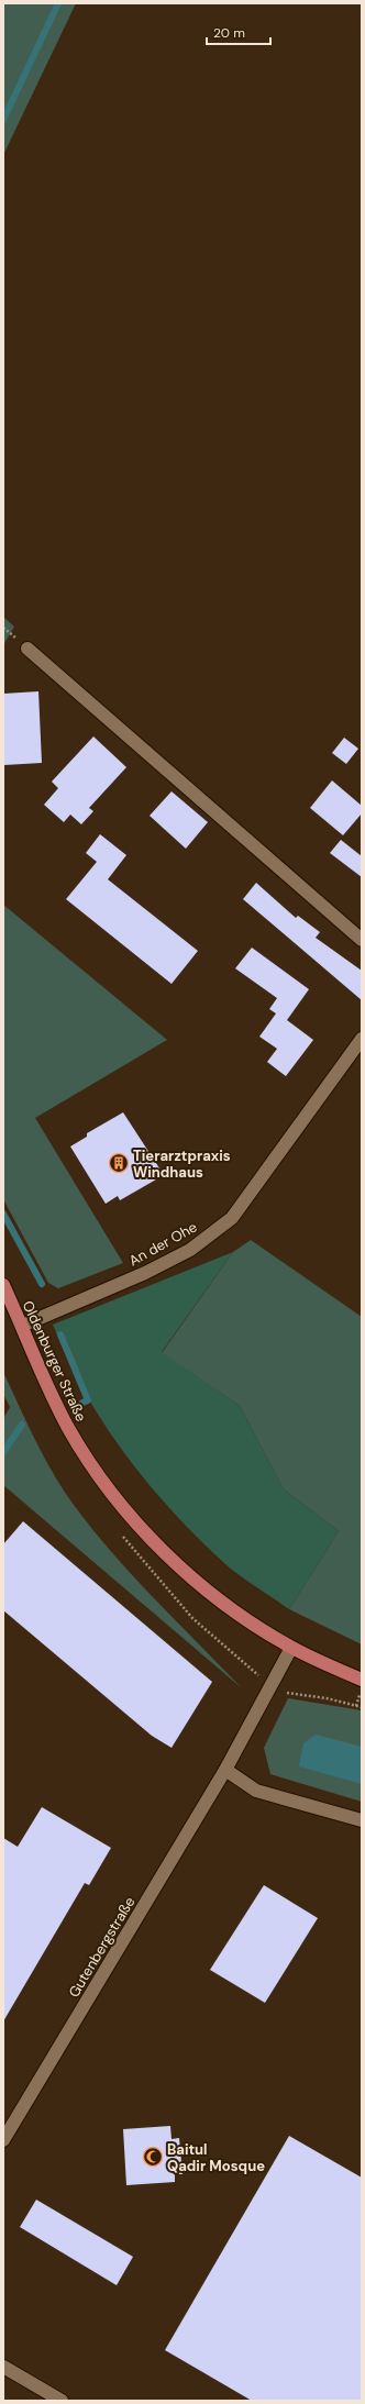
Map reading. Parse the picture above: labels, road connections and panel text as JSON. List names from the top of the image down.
{
  "streets": {
    "main road": ["Oldenburger Straße"],
    "street": ["An der Ohe", "Gutenbergstraße"]
  },
  "crossings": [
    ["An der Ohe", "Oldenburger Straße"],
    ["Oldenburger Straße", "Gutenbergstraße"]
  ],
  "places": {
    "building": ["Tierarztpraxis Windhaus"],
    "mosque": ["Baitul Qadir Mosque"]
  },
  "scale_bar": "20 m"
}
